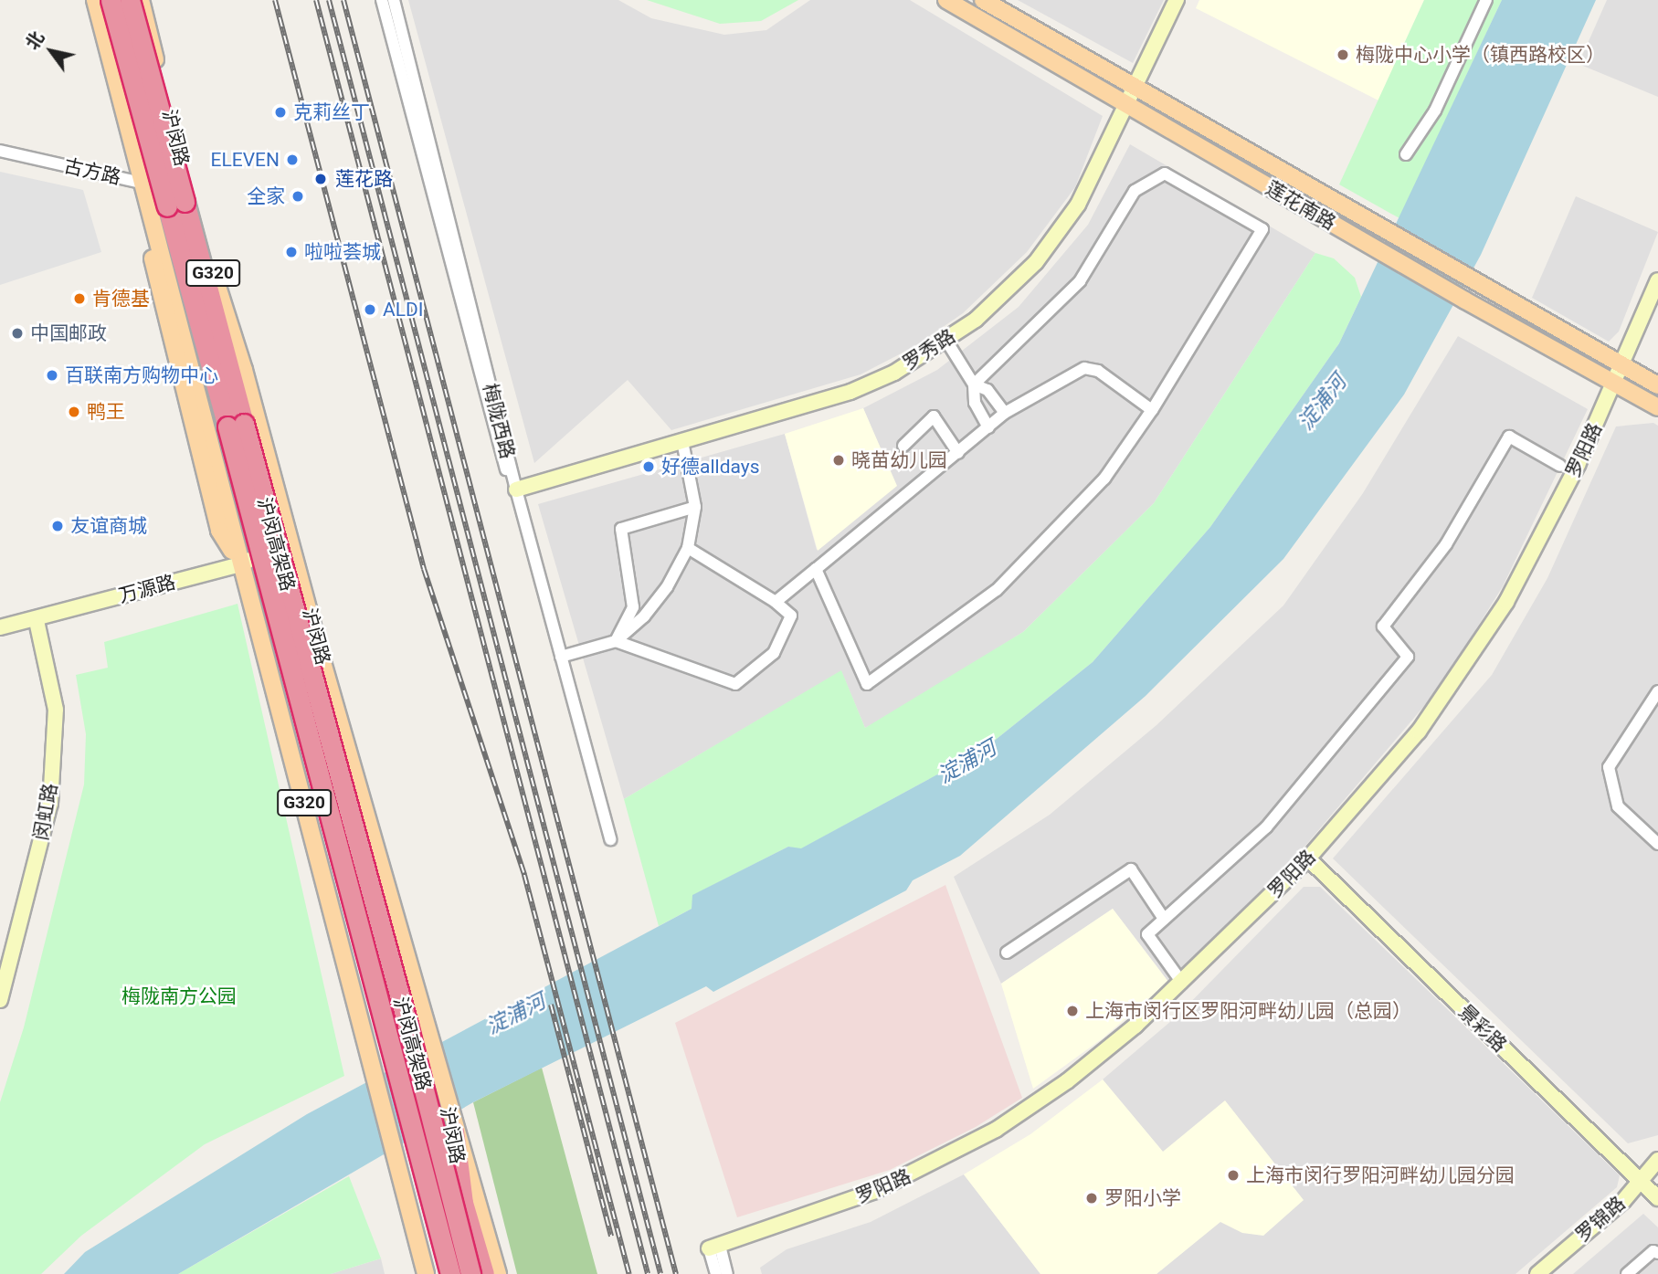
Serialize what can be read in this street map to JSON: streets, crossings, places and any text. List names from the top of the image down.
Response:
{
  "streets": {
    "highway": ["沪闵路", "G320", "沪闵高架路"],
    "main road": ["莲花南路"],
    "street": [
      "古方路",
      "罗秀路",
      "梅陇西路",
      "罗阳路",
      "万源路",
      "闵虹路",
      "景彩路",
      "罗锦路"
    ]
  },
  "crossings": [
    ["沪闵路", "古方路"],
    ["沪闵路", "万源路"],
    ["古方路", "G320"],
    ["莲花南路", "罗秀路"],
    ["莲花南路", "罗阳路"],
    ["G320", "万源路"],
    ["罗秀路", "梅陇西路"],
    ["罗阳路", "景彩路"],
    ["万源路", "闵虹路"],
    ["景彩路", "罗锦路"]
  ],
  "water": ["淀浦河"],
  "parks": ["梅陇南方公园"],
  "places": [
    "梅陇中心小学（镇西路校区）",
    "克莉丝丁",
    "ELEVEN",
    "莲花路",
    "全家",
    "啦啦荟城",
    "肯德基",
    "ALDI",
    "中国邮政",
    "百联南方购物中心",
    "鸭王",
    "晓苗幼儿园",
    "好德alldays",
    "友谊商城",
    "上海市闵行区罗阳河畔幼儿园（总园）",
    "上海市闵行罗阳河畔幼儿园分园",
    "罗阳小学"
  ],
  "north": "top left"
}
